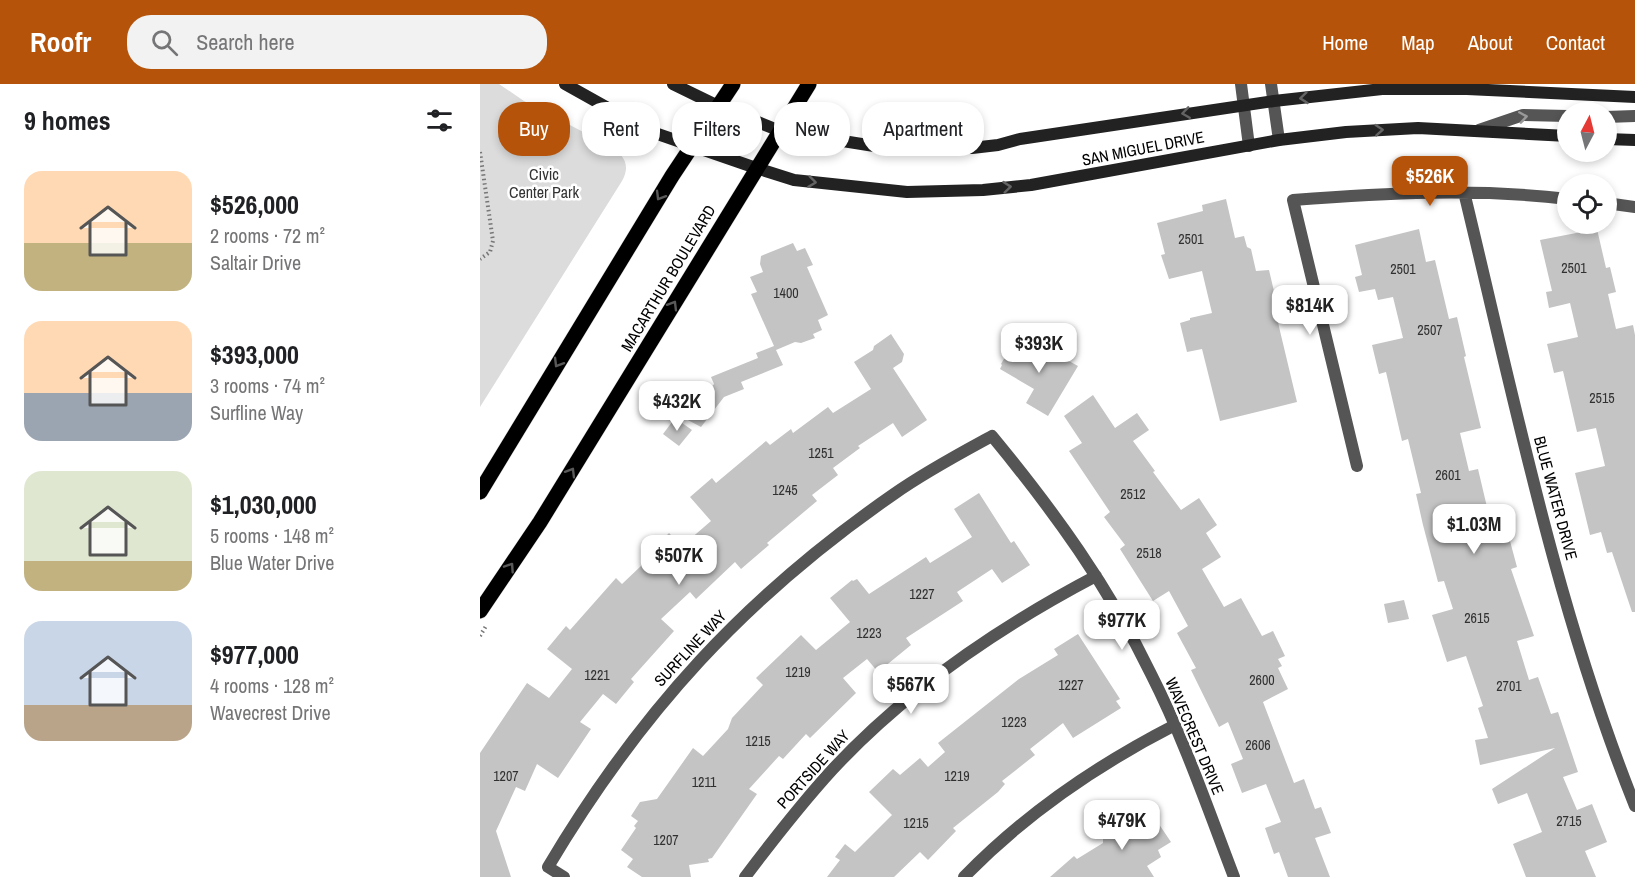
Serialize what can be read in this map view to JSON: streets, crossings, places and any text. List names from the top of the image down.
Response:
{
  "streets": {
    "main road": ["SAN MIGUEL DRIVE", "MACARTHUR BOULEVARD"],
    "street": [
      "BLUE WATER DRIVE",
      "SURFLINE WAY",
      "WAVECREST DRIVE",
      "PORTSIDE WAY"
    ]
  },
  "crossings": [
    ["SAN MIGUEL DRIVE", "MACARTHUR BOULEVARD"],
    ["SURFLINE WAY", "WAVECREST DRIVE"],
    ["WAVECREST DRIVE", "PORTSIDE WAY"]
  ],
  "parks": ["Civic Center Park"],
  "house_numbers": [
    "2501",
    "2501",
    "2501",
    "1400",
    "2507",
    "2515",
    "1251",
    "2601",
    "1245",
    "2512",
    "2518",
    "1227",
    "2615",
    "1223",
    "1219",
    "1221",
    "2600",
    "1227",
    "2701",
    "1223",
    "1215",
    "2606",
    "1207",
    "1219",
    "1211",
    "2715",
    "1215",
    "1207"
  ],
  "north": "top",
  "page": {
    "header": "Roofr",
    "search": "Search here",
    "nav": [
      "Home",
      "Map",
      "About",
      "Contact"
    ],
    "heading": "9 homes",
    "chip": [
      "Buy",
      "Rent",
      "Filters",
      "New",
      "Apartment"
    ],
    "list": [
      {
        "name": "$526,000",
        "note": "2 rooms · 72 m² · Saltair Drive"
      },
      {
        "name": "$393,000",
        "note": "3 rooms · 74 m² · Surfline Way"
      },
      {
        "name": "$1,030,000",
        "note": "5 rooms · 148 m² · Blue Water Drive"
      },
      {
        "name": "$977,000",
        "note": "4 rooms · 128 m² · Wavecrest Drive"
      }
    ],
    "price": [
      "$526K",
      "$814K",
      "$393K",
      "$432K",
      "$1.03M",
      "$507K",
      "$977K",
      "$567K",
      "$479K"
    ]
  }
}
